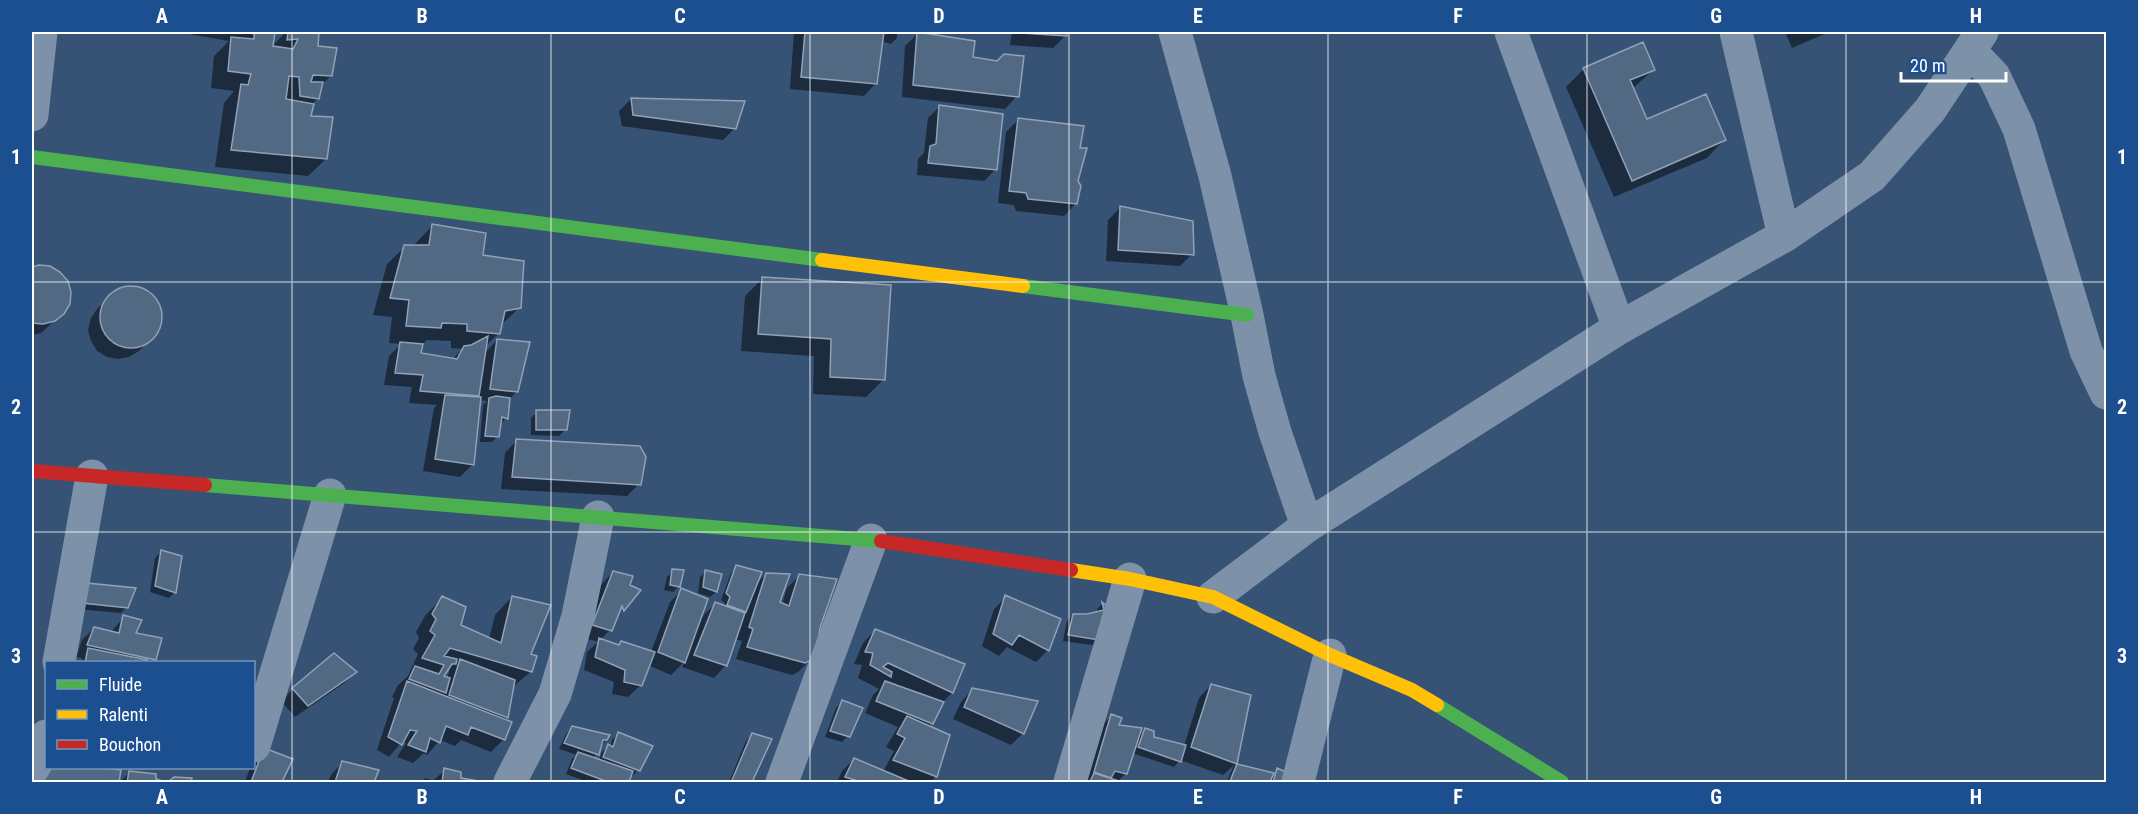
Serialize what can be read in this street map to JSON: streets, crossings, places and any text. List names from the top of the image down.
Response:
{
  "legend": ["Fluide", "Ralenti", "Bouchon"],
  "scale_bar": "20 m",
  "grid": {
    "columns": [
      "A",
      "B",
      "C",
      "D",
      "E",
      "F",
      "G",
      "H"
    ],
    "rows": ["1", "2", "3"]
  }
}
